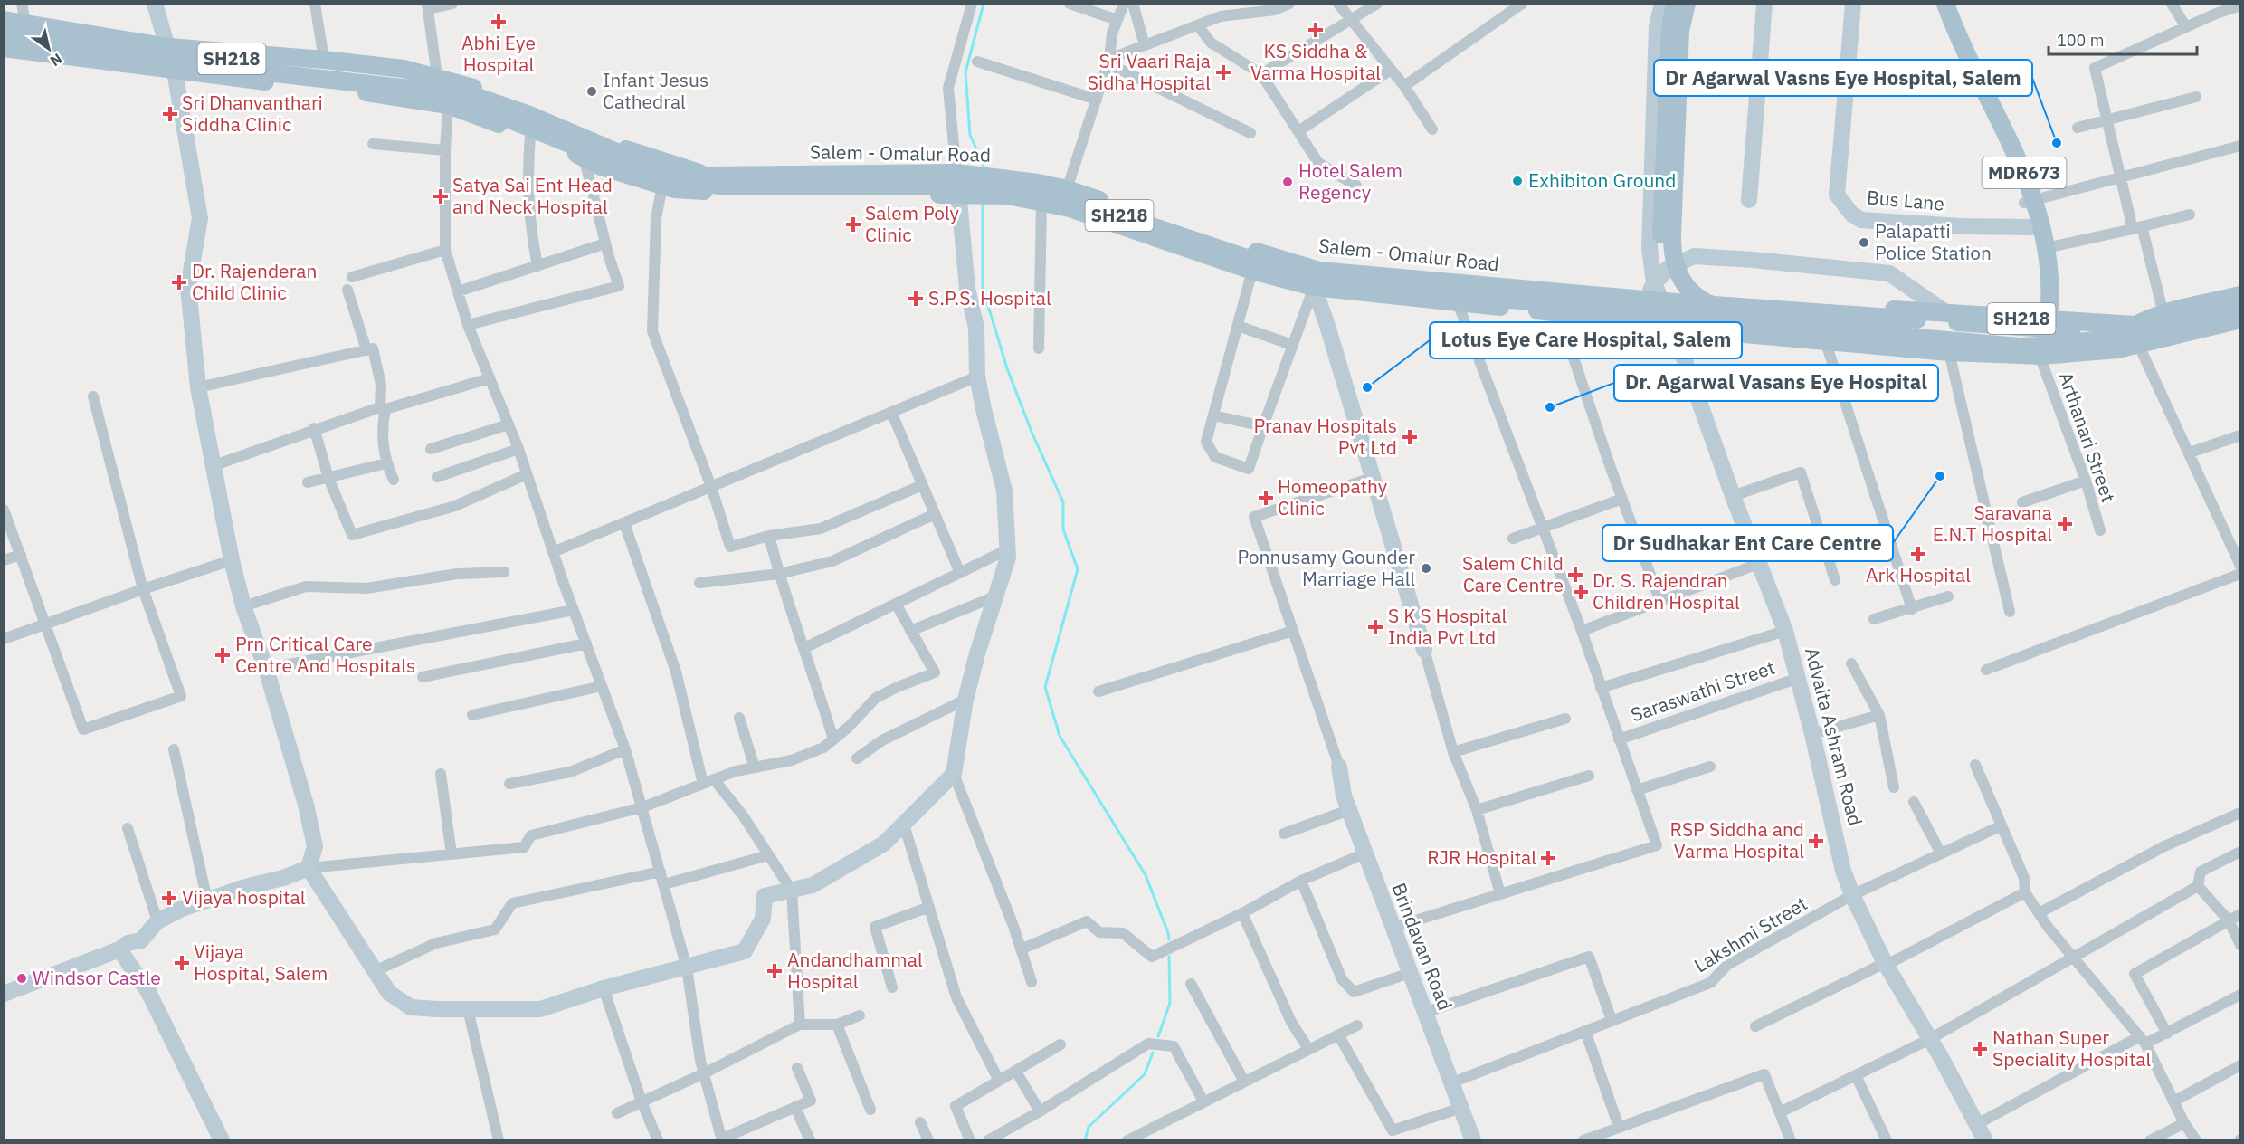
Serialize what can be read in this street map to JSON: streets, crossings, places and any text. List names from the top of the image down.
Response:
{
  "streets": {
    "main road": ["SH218", "Salem - Omalur Road", "MDR673"],
    "street": [
      "Bus Lane",
      "Arthanari Street",
      "Saraswathi Street",
      "Advaita Ashram Road",
      "Lakshmi Street",
      "Brindavan Road"
    ]
  },
  "crossings": [
    ["SH218", "Salem - Omalur Road"],
    ["SH218", "Advaita Ashram Road"],
    ["Salem - Omalur Road", "Advaita Ashram Road"],
    ["MDR673", "Bus Lane"],
    ["MDR673", "Arthanari Street"],
    ["Saraswathi Street", "Advaita Ashram Road"],
    ["Advaita Ashram Road", "Lakshmi Street"],
    ["Lakshmi Street", "Brindavan Road"]
  ],
  "places": {
    "health": [
      "Abhi Eye Hospital",
      "KS Siddha & Varma Hospital",
      "Sri Vaari Raja Sidha Hospital",
      "Sri Dhanvanthari Siddha Clinic",
      "Satya Sai Ent Head and Neck Hospital",
      "Salem Poly Clinic",
      "Dr. Rajenderan Child Clinic",
      "S.P.S. Hospital",
      "Pranav Hospitals Pvt Ltd",
      "Homeopathy Clinic",
      "Saravana E.N.T Hospital",
      "Ark Hospital",
      "Salem Child Care Centre",
      "Dr. S. Rajendran Children Hospital",
      "S K S Hospital India Pvt Ltd",
      "Prn Critical Care Centre And Hospitals",
      "RSP Siddha and Varma Hospital",
      "RJR Hospital",
      "Vijaya hospital",
      "Vijaya Hospital, Salem",
      "Andandhammal Hospital",
      "Nathan Super Speciality Hospital"
    ],
    "other": [
      "Infant Jesus Cathedral",
      "Dr Agarwal Vasns Eye Hospital, Salem",
      "Exhibiton Ground",
      "Hotel Salem Regency",
      "Palapatti Police Station",
      "Lotus Eye Care Hospital, Salem",
      "Dr. Agarwal Vasans Eye Hospital",
      "Dr Sudhakar Ent Care Centre",
      "Ponnusamy Gounder Marriage Hall",
      "Windsor Castle"
    ]
  },
  "scale_bar": "100 m",
  "north": "bottom right"
}
